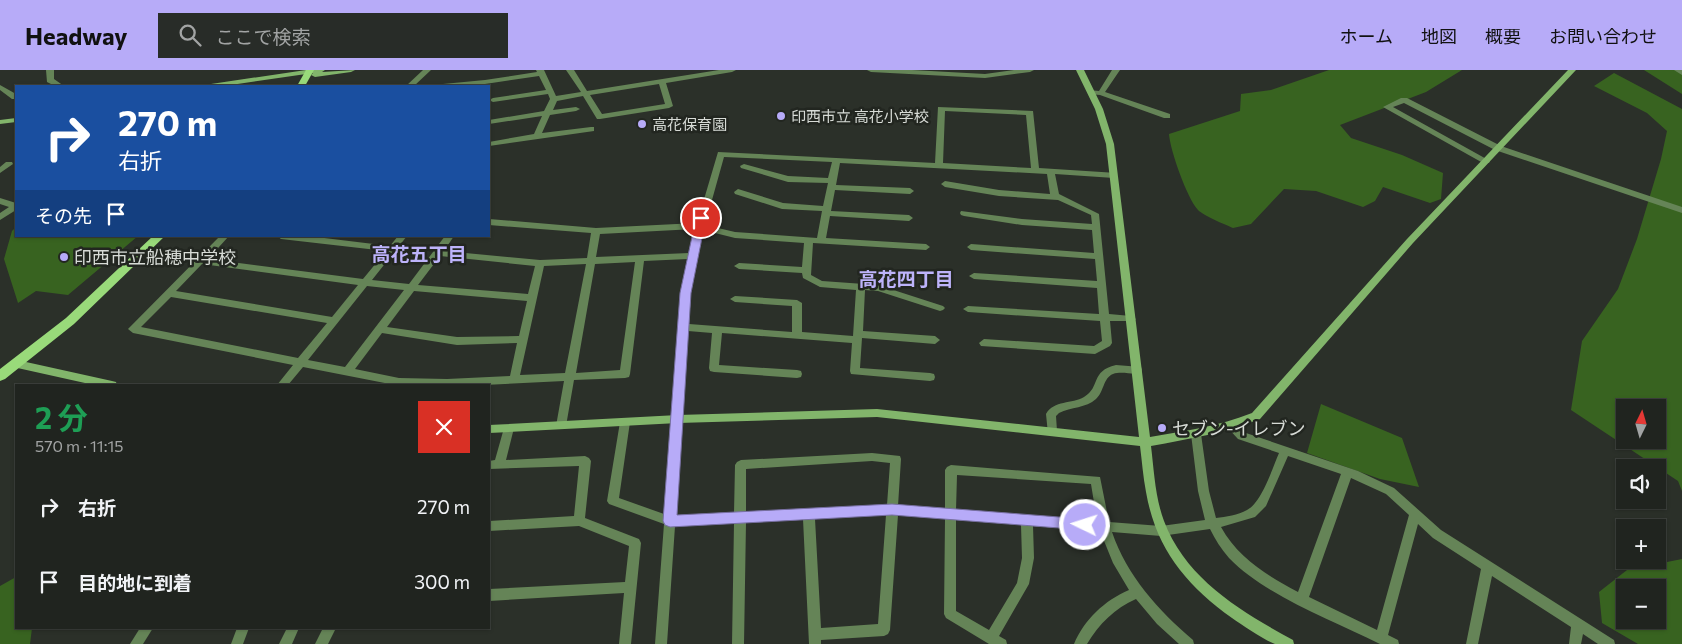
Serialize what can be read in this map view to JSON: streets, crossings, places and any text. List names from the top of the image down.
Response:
{
  "districts": ["高花五丁目", "高花四丁目"],
  "places": [
    "印西市立 高花小学校",
    "高花保育園",
    "印西市立船穂中学校",
    "セブン-イレブン"
  ],
  "north": "top",
  "page": {
    "header": "Headway",
    "search": "ここで検索",
    "nav": [
      "ホーム",
      "地図",
      "概要",
      "お問い合わせ"
    ],
    "turn": ["270 m", "右折"],
    "then": "その先",
    "heading": ["2 分", "570 m · 11:15"],
    "map_buttons": ["+", "−"],
    "list": [
      {
        "name": "右折",
        "value": "270 m"
      },
      {
        "name": "目的地に到着",
        "value": "300 m"
      }
    ]
  }
}
